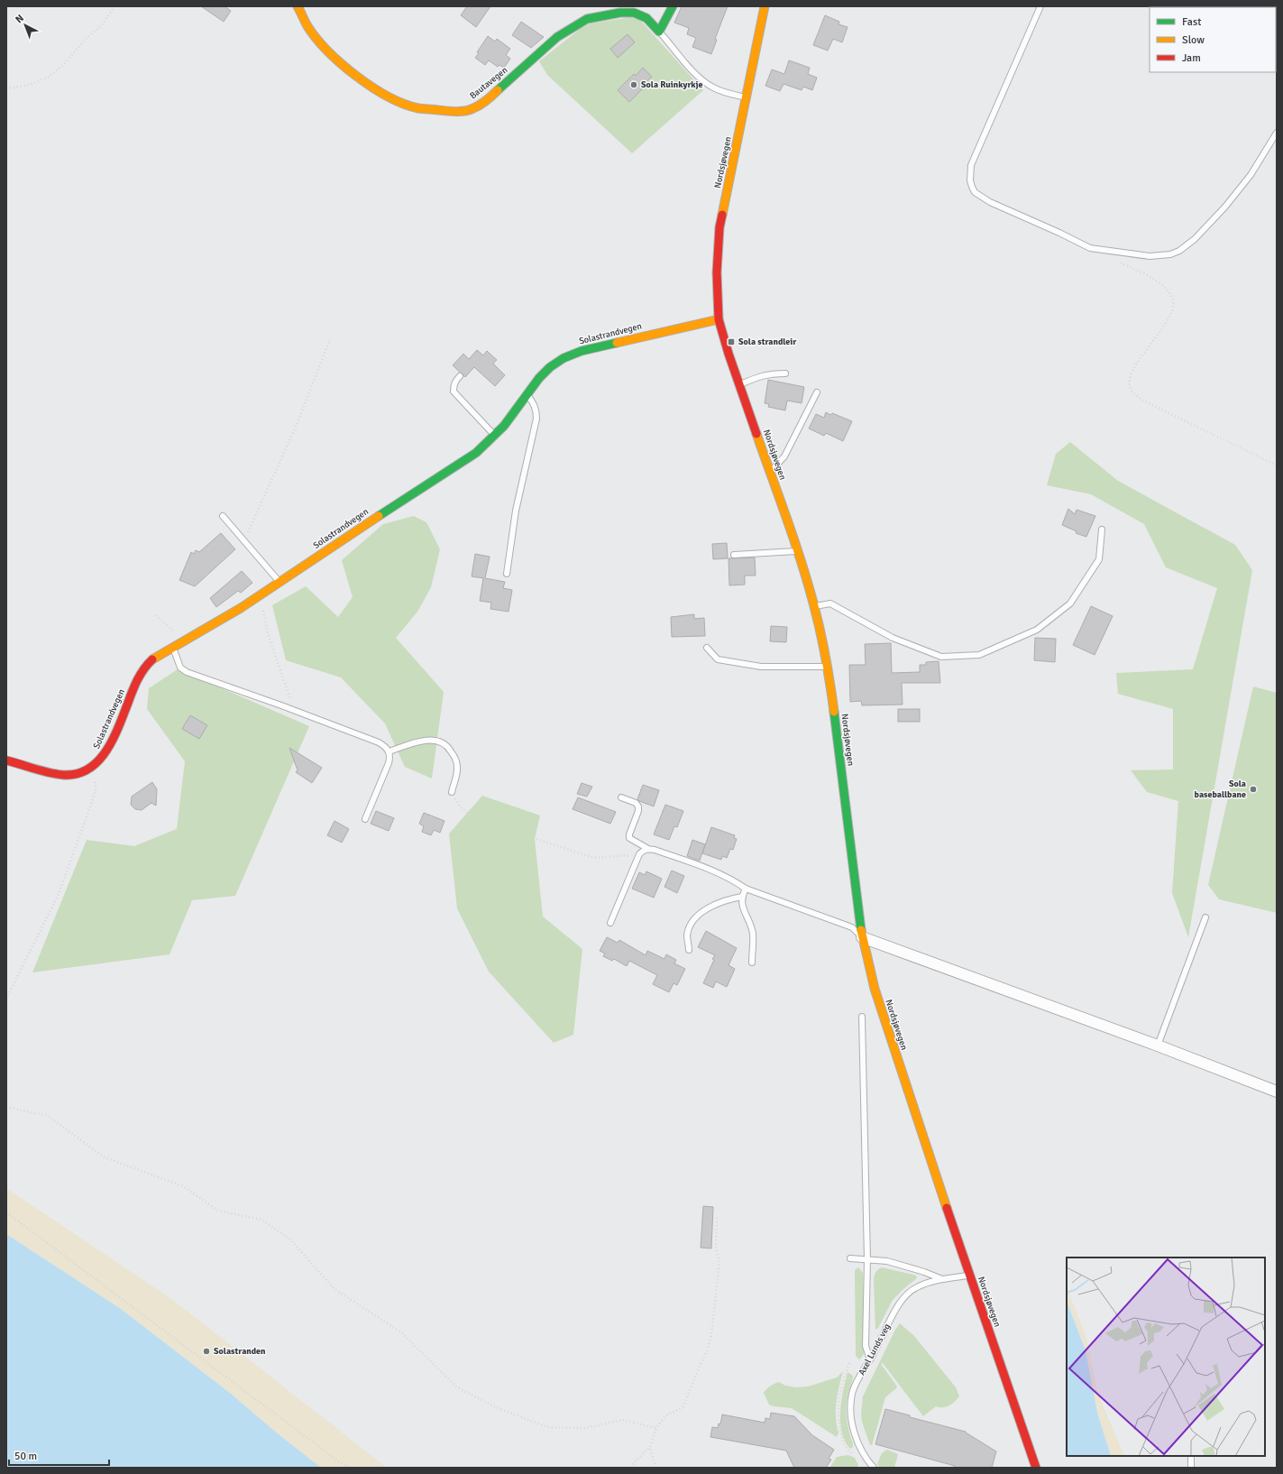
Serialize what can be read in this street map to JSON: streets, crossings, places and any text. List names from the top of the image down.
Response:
{
  "streets": {
    "street": ["Bautavegen", "Nordsjøvegen", "Solastrandvegen"],
    "lane": ["Axel Lunds veg"]
  },
  "crossings": [
    ["Nordsjøvegen", "Solastrandvegen"],
    ["Nordsjøvegen", "Axel Lunds veg"]
  ],
  "places": {
    "other": ["Sola Ruinkyrkje", "Sola baseballbane", "Solastranden"],
    "transit": ["Sola strandleir"]
  },
  "legend": ["Fast", "Slow", "Jam"],
  "scale_bar": "50 m",
  "north": "top left"
}
